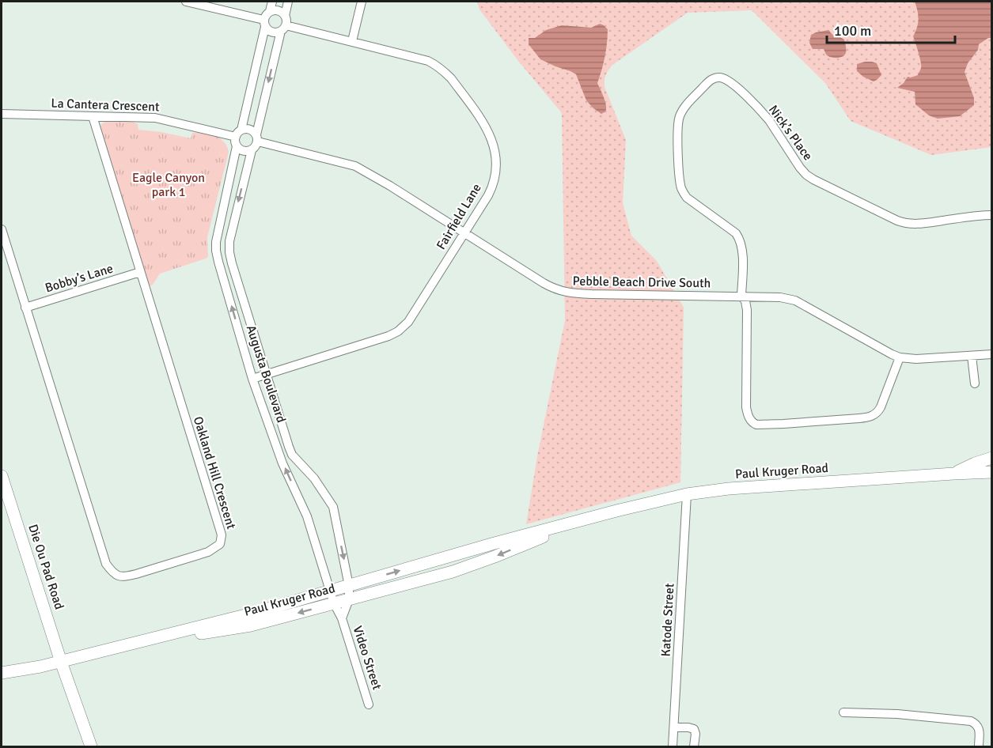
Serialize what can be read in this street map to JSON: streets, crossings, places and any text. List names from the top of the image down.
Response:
{
  "streets": {
    "street": [
      "La Cantera Crescent",
      "Nick’s Place",
      "Fairfield Lane",
      "Bobby’s Lane",
      "Pebble Beach Drive South",
      "Augusta Boulevard",
      "Paul Kruger Road",
      "Oakland Hill Crescent",
      "Die Ou Pad Road",
      "Katode Street",
      "Video Street"
    ]
  },
  "crossings": [
    ["La Cantera Crescent", "Pebble Beach Drive South"],
    ["La Cantera Crescent", "Augusta Boulevard"],
    ["La Cantera Crescent", "Oakland Hill Crescent"],
    ["Nick’s Place", "Pebble Beach Drive South"],
    ["Fairfield Lane", "Pebble Beach Drive South"],
    ["Fairfield Lane", "Augusta Boulevard"],
    ["Bobby’s Lane", "Oakland Hill Crescent"],
    ["Pebble Beach Drive South", "Augusta Boulevard"],
    ["Augusta Boulevard", "Paul Kruger Road"],
    ["Augusta Boulevard", "Video Street"],
    ["Paul Kruger Road", "Die Ou Pad Road"],
    ["Paul Kruger Road", "Katode Street"],
    ["Paul Kruger Road", "Video Street"]
  ],
  "parks": ["Eagle Canyon park 1"],
  "scale_bar": "100 m"
}
